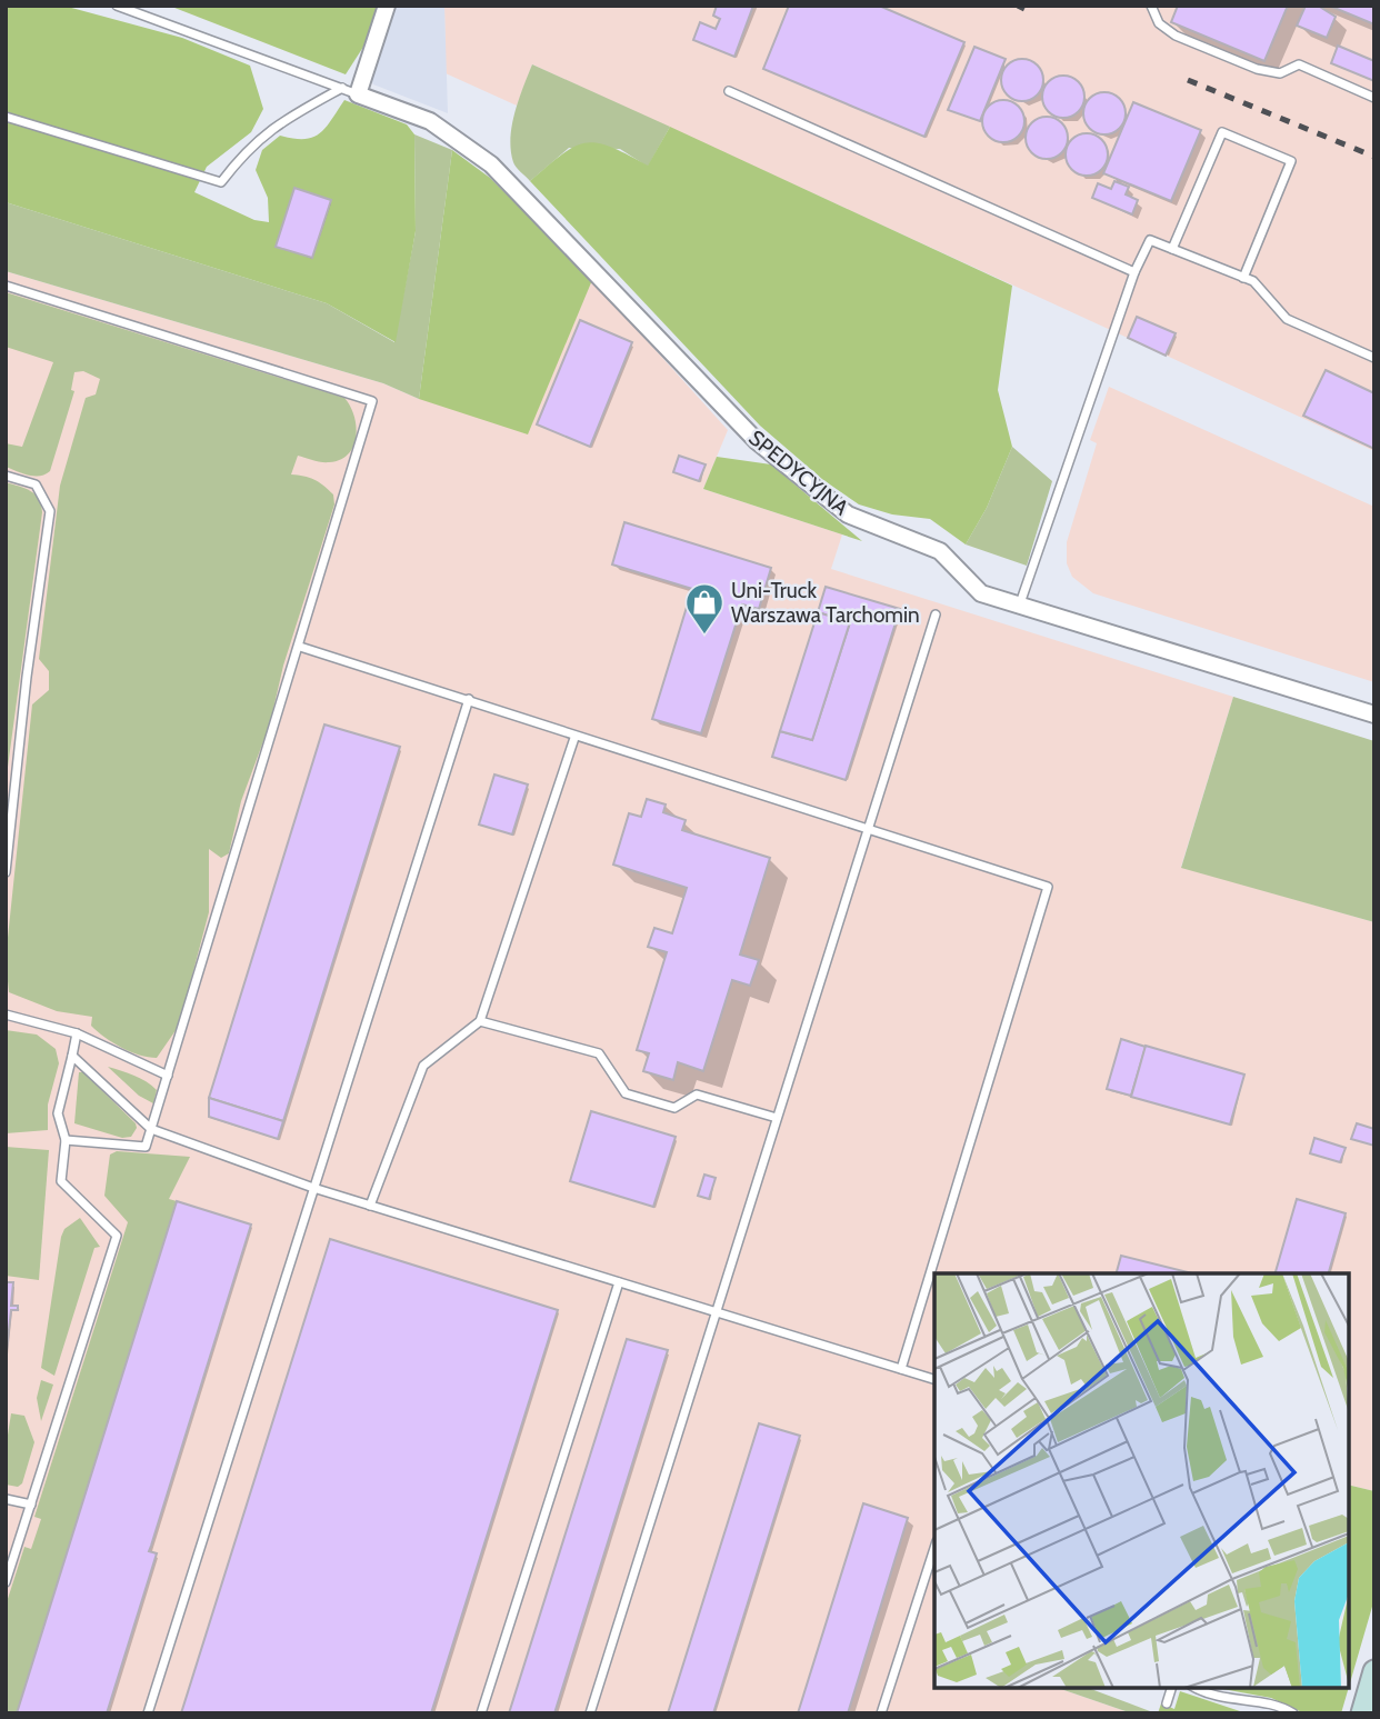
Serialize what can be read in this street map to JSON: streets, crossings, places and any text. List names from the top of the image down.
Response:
{
  "streets": {
    "street": ["SPEDYCYJNA"]
  },
  "places": {
    "shop": ["Uni-Truck Warszawa Tarchomin"]
  }
}
